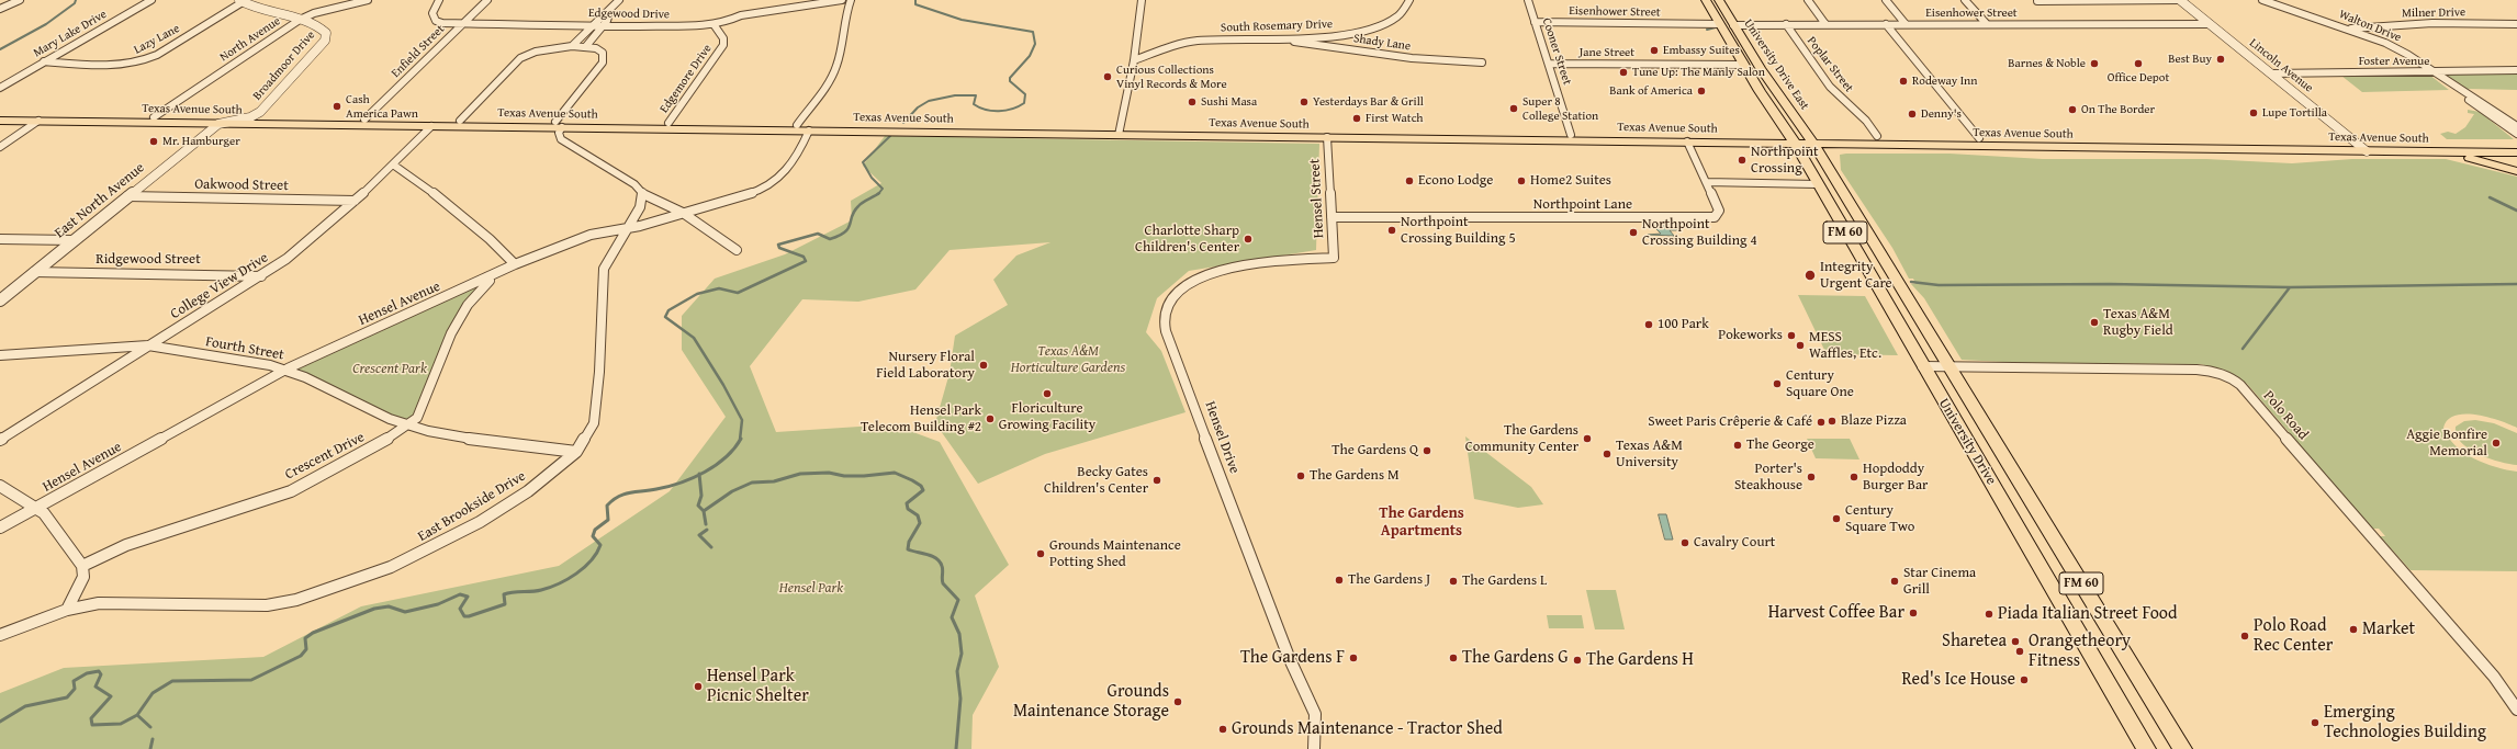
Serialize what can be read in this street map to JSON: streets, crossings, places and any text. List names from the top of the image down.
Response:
{
  "streets": {
    "main road": [
      "University Drive East",
      "Texas Avenue South",
      "FM 60",
      "University Drive"
    ],
    "street": [
      "Eisenhower Street",
      "Milner Drive",
      "Edgewood Drive",
      "South Rosemary Drive",
      "Walton Drive",
      "Mary Lake Drive",
      "Lazy Lane",
      "North Avenue",
      "Shady Lane",
      "Enfield Street",
      "Cooner Street",
      "Jane Street",
      "Foster Avenue",
      "Poplar Street",
      "Broadmoor Drive",
      "Lincoln Avenue",
      "Edgemore Drive",
      "Oakwood Street",
      "Hensel Street",
      "East North Avenue",
      "Northpoint Lane",
      "Ridgewood Street",
      "College View Drive",
      "Hensel Avenue",
      "Fourth Street",
      "Polo Road",
      "Hensel Drive",
      "Crescent Drive",
      "East Brookside Drive"
    ]
  },
  "crossings": [
    ["Eisenhower Street", "Cooner Street"],
    ["Eisenhower Street", "University Drive East"],
    ["Eisenhower Street", "Poplar Street"],
    ["Eisenhower Street", "Lincoln Avenue"],
    ["Milner Drive", "Walton Drive"],
    ["Edgewood Drive", "Enfield Street"],
    ["Edgewood Drive", "Edgemore Drive"],
    ["South Rosemary Drive", "Shady Lane"],
    ["Walton Drive", "Foster Avenue"],
    ["Mary Lake Drive", "Lazy Lane"],
    ["Lazy Lane", "Broadmoor Drive"],
    ["North Avenue", "Broadmoor Drive"],
    ["North Avenue", "Texas Avenue South"],
    ["Enfield Street", "Texas Avenue South"],
    ["Cooner Street", "Jane Street"],
    ["Cooner Street", "Texas Avenue South"],
    ["Jane Street", "University Drive East"],
    ["Foster Avenue", "Lincoln Avenue"],
    ["University Drive East", "Texas Avenue South"],
    ["University Drive East", "University Drive"],
    ["Poplar Street", "Texas Avenue South"],
    ["Broadmoor Drive", "Texas Avenue South"],
    ["Broadmoor Drive", "East North Avenue"],
    ["Lincoln Avenue", "Texas Avenue South"],
    ["Edgemore Drive", "Texas Avenue South"],
    ["Texas Avenue South", "Hensel Street"],
    ["Texas Avenue South", "East North Avenue"],
    ["Texas Avenue South", "College View Drive"],
    ["Texas Avenue South", "Hensel Avenue"],
    ["Texas Avenue South", "University Drive"],
    ["Oakwood Street", "East North Avenue"],
    ["Oakwood Street", "College View Drive"],
    ["Hensel Street", "Northpoint Lane"],
    ["Hensel Street", "Hensel Drive"],
    ["East North Avenue", "Ridgewood Street"],
    ["Ridgewood Street", "College View Drive"],
    ["College View Drive", "Fourth Street"],
    ["Hensel Avenue", "Fourth Street"],
    ["Hensel Avenue", "Crescent Drive"],
    ["Hensel Avenue", "East Brookside Drive"],
    ["Fourth Street", "Crescent Drive"],
    ["Fourth Street", "East Brookside Drive"],
    ["Polo Road", "University Drive"]
  ],
  "districts": ["The Gardens Apartments"],
  "parks": ["Texas A&M Horticulture Gardens", "Crescent Park", "Hensel Park"],
  "places": [
    "Embassy Suites",
    "Best Buy",
    "Barnes & Noble",
    "Office Depot",
    "Tune Up: The Manly Salon",
    "Curious Collections Vinyl Records & More",
    "Rodeway Inn",
    "Bank of America",
    "Sushi Masa",
    "Yesterdays Bar & Grill",
    "Cash America Pawn",
    "Super 8 College Station",
    "On The Border",
    "Lupe Tortilla",
    "Denny's",
    "First Watch",
    "Mr. Hamburger",
    "Northpoint Crossing",
    "Econo Lodge",
    "Home2 Suites",
    "Northpoint Crossing Building 5",
    "Northpoint Crossing Building 4",
    "Charlotte Sharp Children's Center",
    "Integrity Urgent Care",
    "Texas A&M Rugby Field",
    "100 Park",
    "Pokeworks",
    "MESS Waffles, Etc.",
    "Nursery Floral Field Laboratory",
    "Century Square One",
    "Floriculture Growing Facility",
    "Hensel Park Telecom Building #2",
    "Blaze Pizza",
    "Sweet Paris Crêperie & Café",
    "The Gardens Community Center",
    "Aggie Bonfire Memorial",
    "The George",
    "The Gardens Q",
    "Texas A&M University",
    "The Gardens M",
    "Porter's Steakhouse",
    "Hopdoddy Burger Bar",
    "Becky Gates Children's Center",
    "Century Square Two",
    "Cavalry Court",
    "Grounds Maintenance Potting Shed",
    "The Gardens J",
    "The Gardens L",
    "Star Cinema Grill",
    "Harvest Coffee Bar",
    "Piada Italian Street Food",
    "Market",
    "Polo Road Rec Center",
    "Sharetea",
    "Orangetheory Fitness",
    "The Gardens F",
    "The Gardens G",
    "The Gardens H",
    "Red's Ice House",
    "Hensel Park Picnic Shelter",
    "Grounds Maintenance Storage",
    "Emerging Technologies Building",
    "Grounds Maintenance - Tractor Shed"
  ]
}
